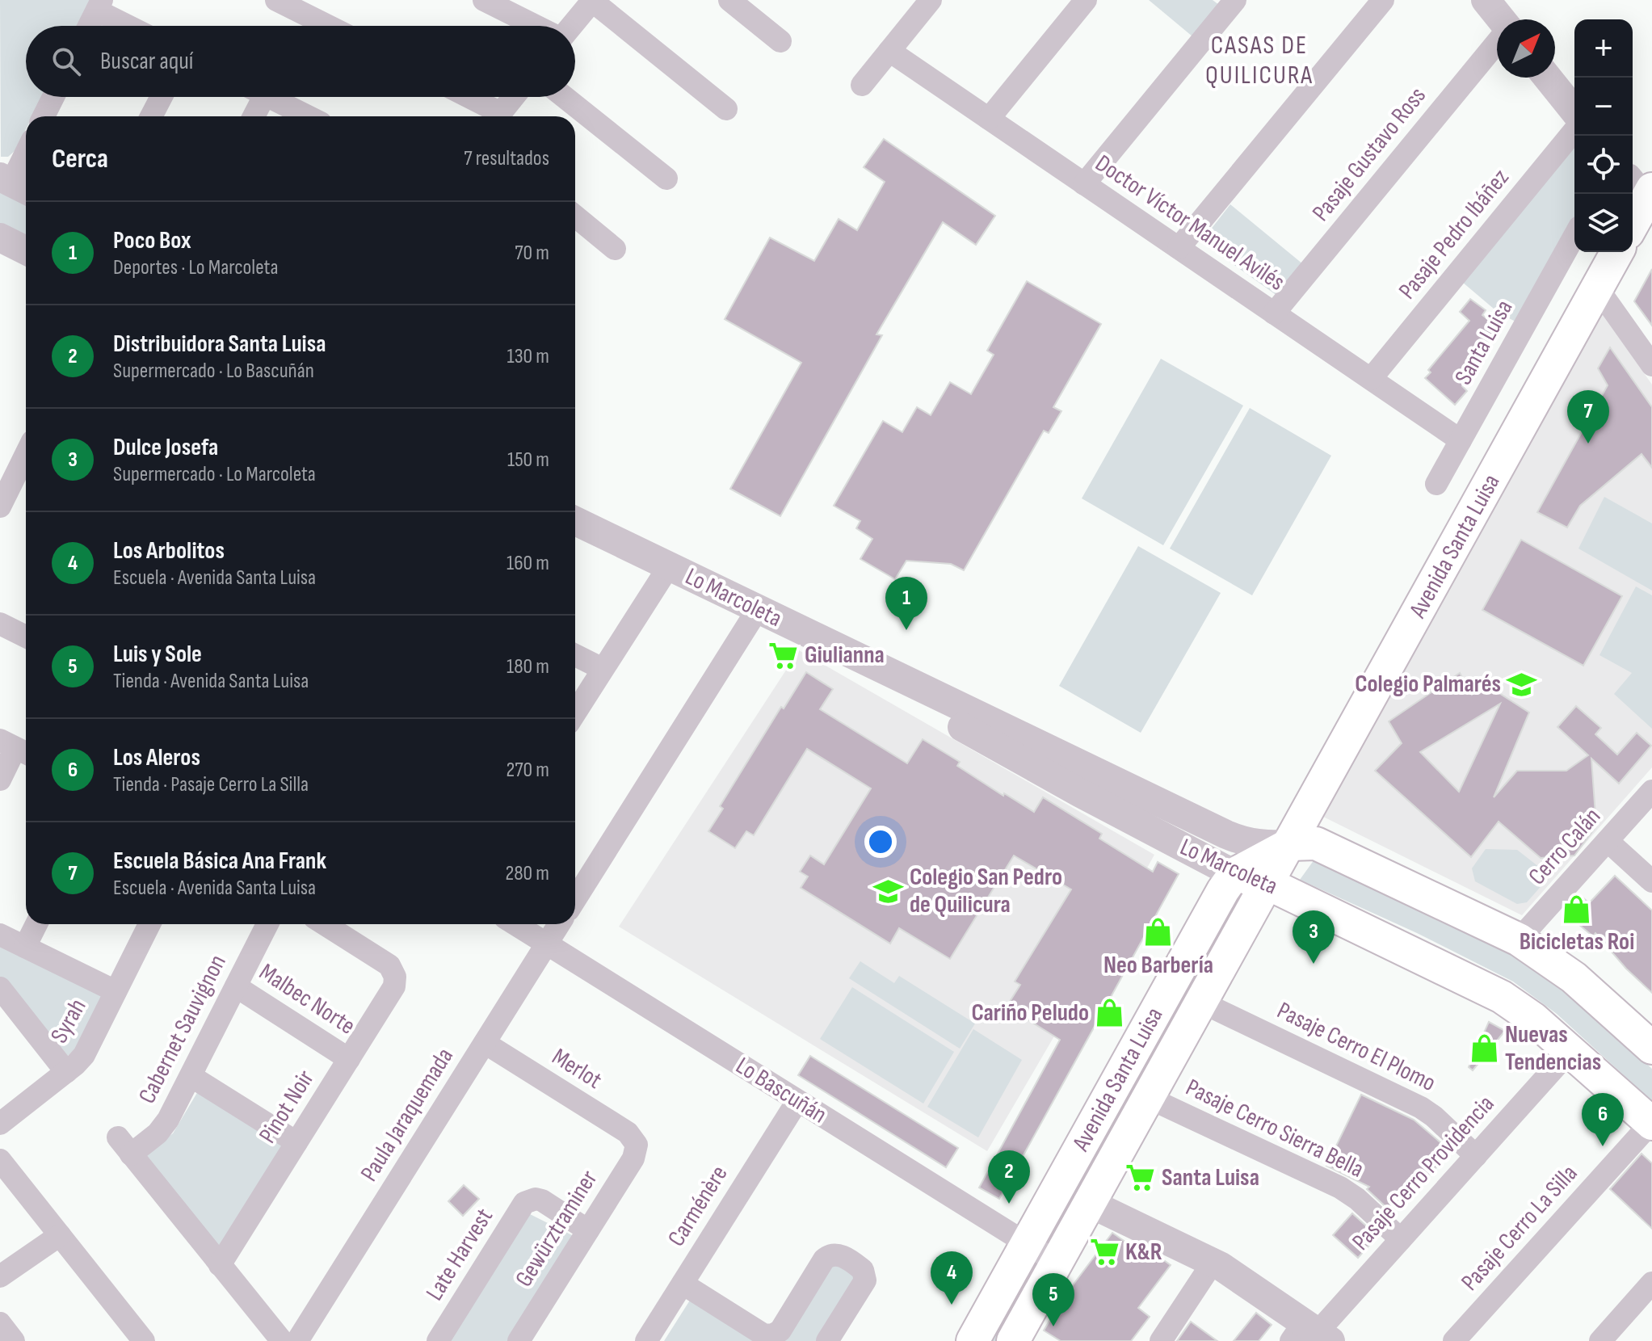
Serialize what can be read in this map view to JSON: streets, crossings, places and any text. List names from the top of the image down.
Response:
{
  "streets": {
    "main road": ["Avenida Santa Luisa", "Lo Marcoleta"],
    "street": [
      "Pasaje Gustavo Ross",
      "Doctor Víctor Manuel Avilés",
      "Pasaje Pedro Ibáñez",
      "Santa Luisa",
      "Cerro Calán",
      "Malbec Norte",
      "Syrah",
      "Cabernet Sauvignon",
      "Pasaje Cerro El Plomo",
      "Merlot",
      "Lo Bascuñán",
      "Pinot Noir",
      "Paula Jaraquemada",
      "Pasaje Cerro Sierra Bella",
      "Pasaje Cerro Providencia",
      "Carménère",
      "Pasaje Cerro La Silla",
      "Gewürztraminer",
      "Late Harvest"
    ]
  },
  "crossings": [
    ["Pasaje Gustavo Ross", "Doctor Víctor Manuel Avilés"],
    ["Doctor Víctor Manuel Avilés", "Pasaje Pedro Ibáñez"],
    ["Doctor Víctor Manuel Avilés", "Santa Luisa"],
    ["Avenida Santa Luisa", "Lo Marcoleta"],
    ["Avenida Santa Luisa", "Pasaje Cerro El Plomo"],
    ["Avenida Santa Luisa", "Lo Bascuñán"],
    ["Avenida Santa Luisa", "Pasaje Cerro Sierra Bella"],
    ["Lo Marcoleta", "Cerro Calán"],
    ["Lo Marcoleta", "Pasaje Cerro Providencia"],
    ["Lo Marcoleta", "Pasaje Cerro La Silla"],
    ["Malbec Norte", "Cabernet Sauvignon"],
    ["Malbec Norte", "Pinot Noir"],
    ["Cabernet Sauvignon", "Pinot Noir"],
    ["Pasaje Cerro El Plomo", "Pasaje Cerro Providencia"],
    ["Merlot", "Paula Jaraquemada"],
    ["Merlot", "Gewürztraminer"],
    ["Lo Bascuñán", "Paula Jaraquemada"],
    ["Lo Bascuñán", "Carménère"],
    ["Pasaje Cerro Sierra Bella", "Pasaje Cerro Providencia"],
    ["Gewürztraminer", "Late Harvest"]
  ],
  "districts": ["CASAS DE QUILICURA"],
  "places": {
    "supermarket": ["Giulianna", "Santa Luisa", "K&R"],
    "school or university": ["Colegio Palmarés", "Colegio San Pedro de Quilicura"],
    "shop": [
      "Bicicletas Roi",
      "Neo Barbería",
      "Cariño Peludo",
      "Nuevas Tendencias"
    ]
  },
  "north": "top right",
  "page": {
    "map_buttons": ["+", "−"],
    "search": "Buscar aquí",
    "heading": ["Cerca", "7 resultados"],
    "list": [
      {
        "mark": "1",
        "name": "Poco Box",
        "note": "Deportes · Lo Marcoleta",
        "value": "70 m"
      },
      {
        "mark": "2",
        "name": "Distribuidora Santa Luisa",
        "note": "Supermercado · Lo Bascuñán",
        "value": "130 m"
      },
      {
        "mark": "3",
        "name": "Dulce Josefa",
        "note": "Supermercado · Lo Marcoleta",
        "value": "150 m"
      },
      {
        "mark": "4",
        "name": "Los Arbolitos",
        "note": "Escuela · Avenida Santa Luisa",
        "value": "160 m"
      },
      {
        "mark": "5",
        "name": "Luis y Sole",
        "note": "Tienda · Avenida Santa Luisa",
        "value": "180 m"
      },
      {
        "mark": "6",
        "name": "Los Aleros",
        "note": "Tienda · Pasaje Cerro La Silla",
        "value": "270 m"
      },
      {
        "mark": "7",
        "name": "Escuela Básica Ana Frank",
        "note": "Escuela · Avenida Santa Luisa",
        "value": "280 m"
      }
    ],
    "pins": [
      "7",
      "1",
      "3",
      "6",
      "2",
      "4",
      "5"
    ]
  }
}
